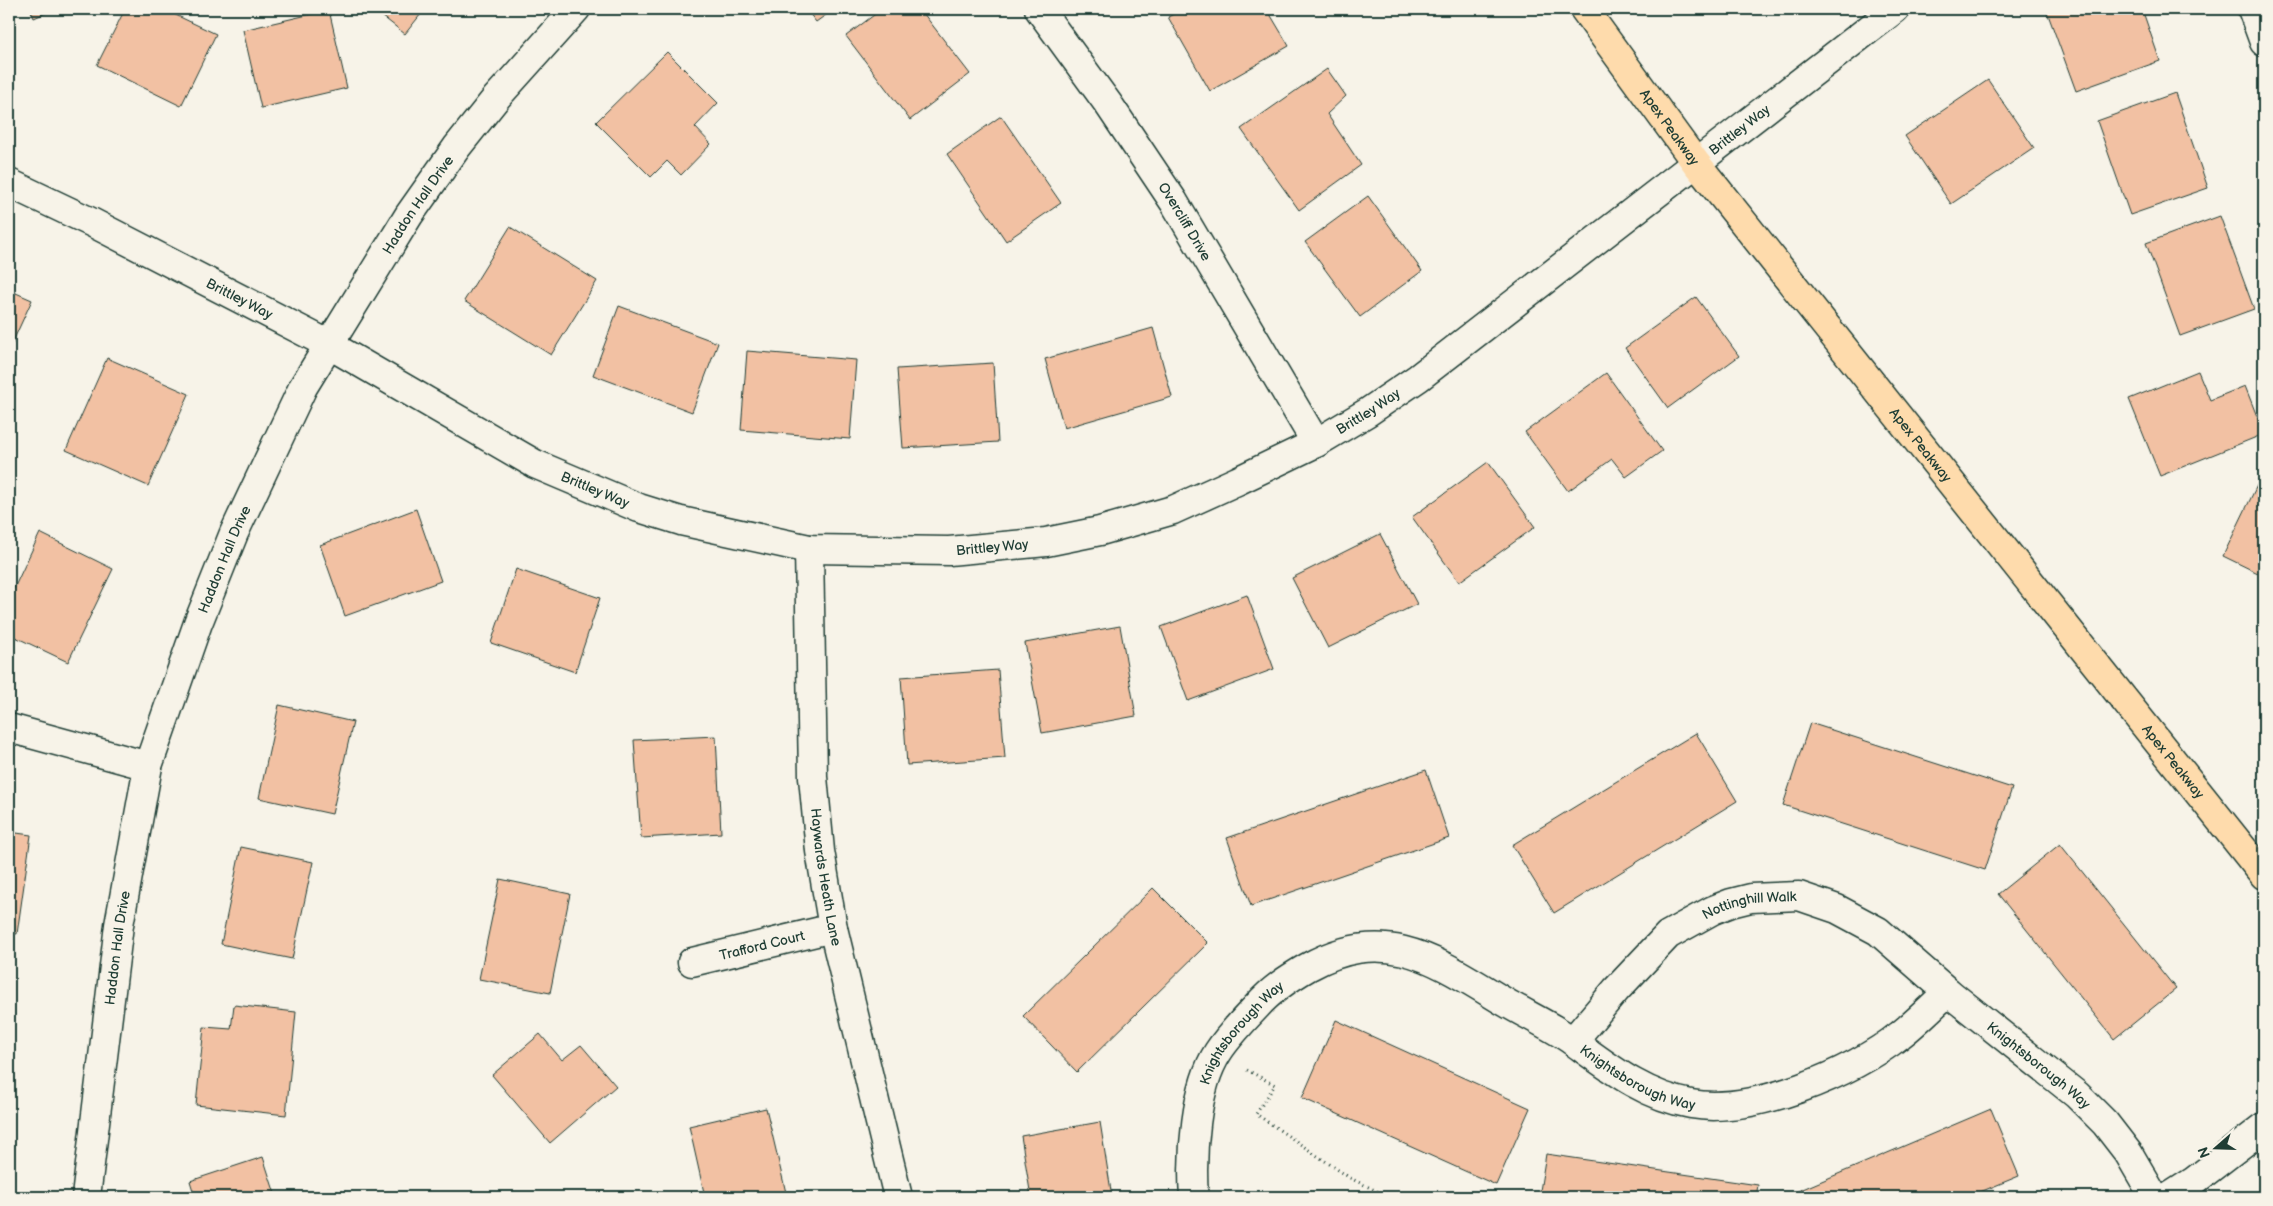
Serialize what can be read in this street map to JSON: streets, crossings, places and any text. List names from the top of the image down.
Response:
{
  "streets": {
    "main road": ["Apex Peakway"],
    "street": [
      "Brittley Way",
      "Haddon Hall Drive",
      "Overcliff Drive",
      "Haywards Heath Lane",
      "Nottinghill Walk",
      "Trafford Court",
      "Knightsborough Way"
    ]
  },
  "crossings": [
    ["Apex Peakway", "Brittley Way"],
    ["Brittley Way", "Haddon Hall Drive"],
    ["Brittley Way", "Overcliff Drive"],
    ["Brittley Way", "Haywards Heath Lane"],
    ["Haywards Heath Lane", "Trafford Court"],
    ["Nottinghill Walk", "Knightsborough Way"]
  ],
  "north": "left"
}
